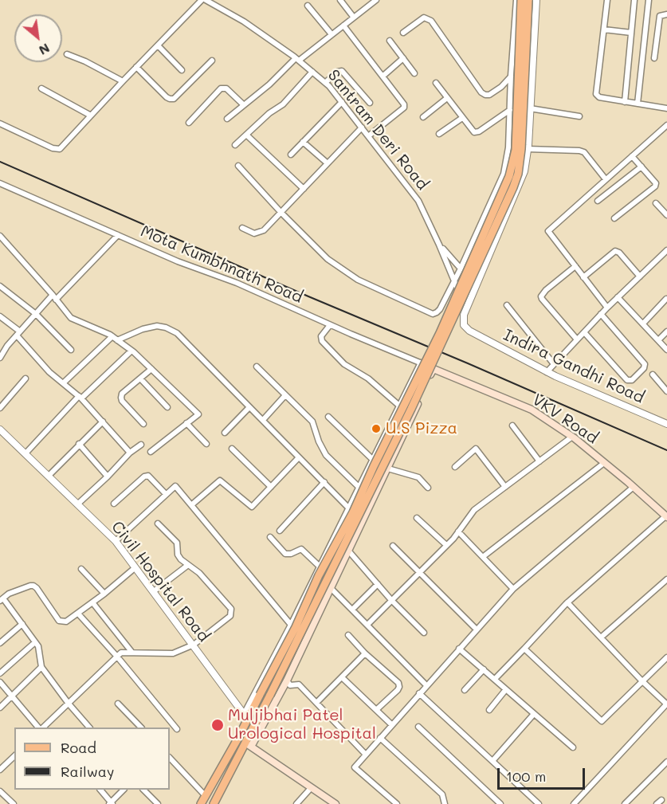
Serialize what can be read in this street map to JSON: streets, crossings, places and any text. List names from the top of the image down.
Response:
{
  "streets": {
    "main road": ["VKV Road"],
    "street": [
      "Santram Deri Road",
      "Mota Kumbhnath Road",
      "Indira Gandhi Road",
      "Civil Hospital Road"
    ]
  },
  "crossings": [
    ["Santram Deri Road", "Indira Gandhi Road"],
    ["Mota Kumbhnath Road", "VKV Road"]
  ],
  "places": ["U.S Pizza", "Muljibhai Patel Urological Hospital"],
  "legend": ["Road", "Railway"],
  "scale_bar": "100 m",
  "north": "bottom right"
}
